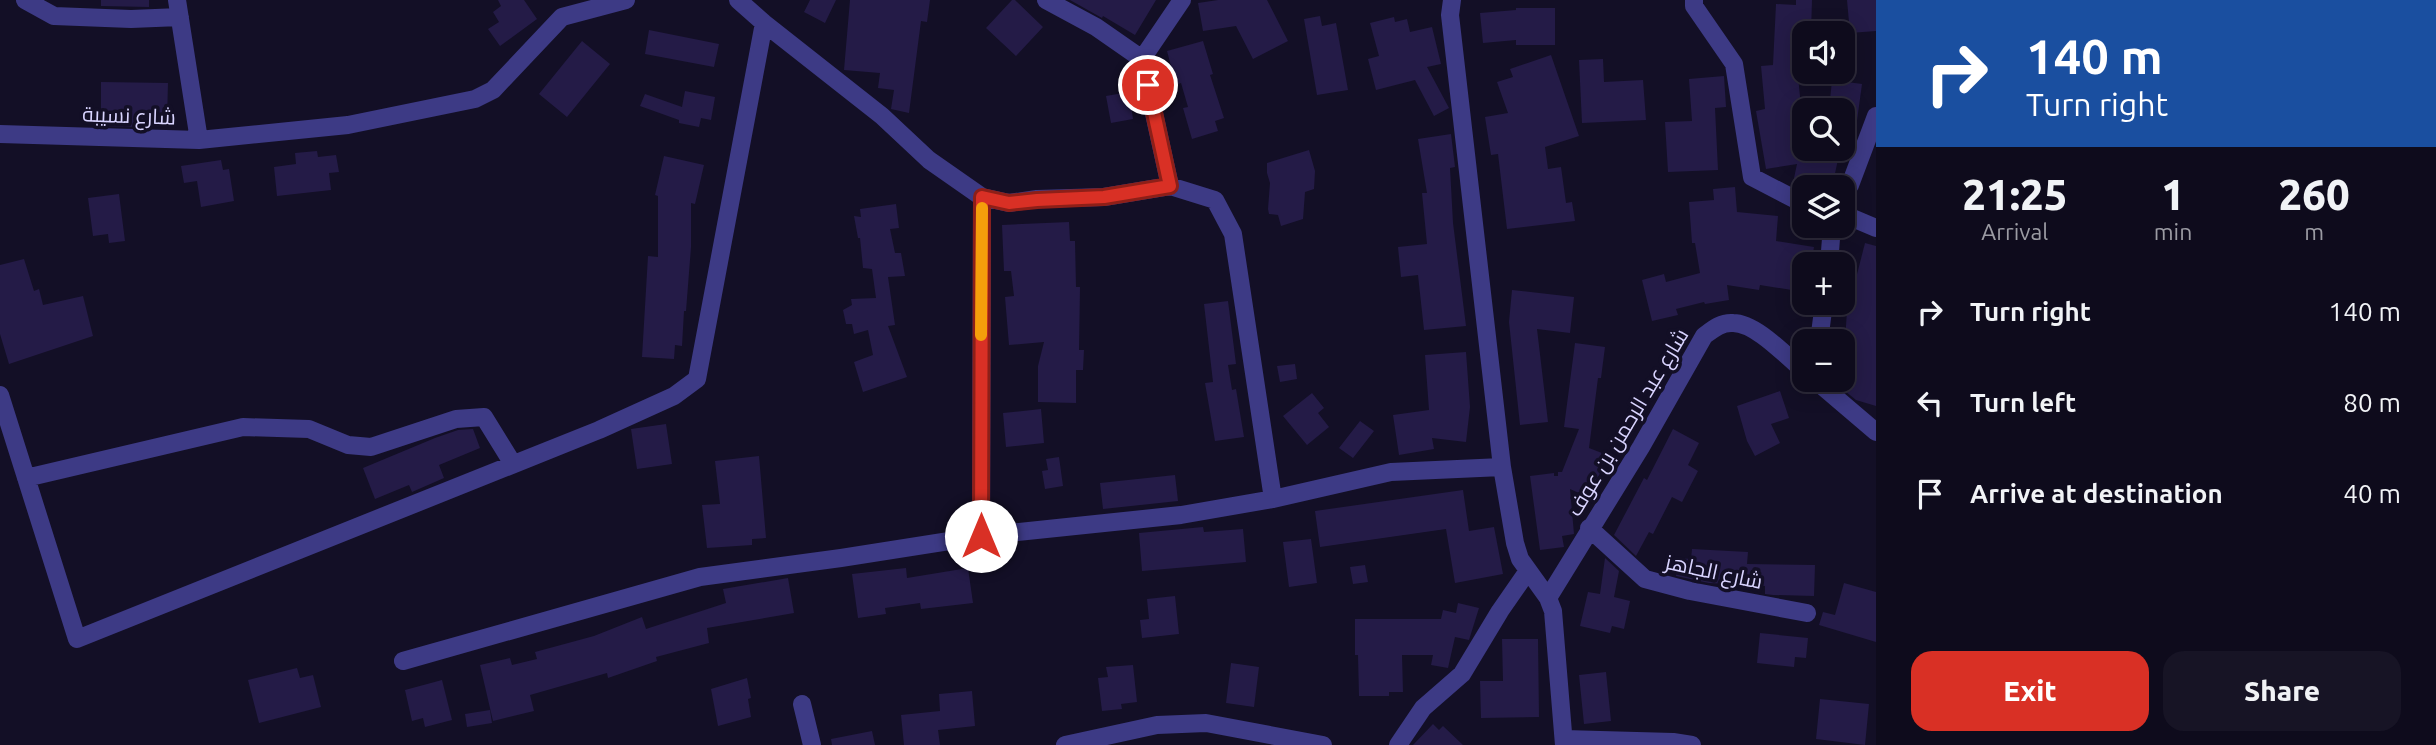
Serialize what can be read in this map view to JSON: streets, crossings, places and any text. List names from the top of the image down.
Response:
{
  "streets": {
    "street": ["شارع نسيبة", "شارع عبد الرحمن بن عوف", "شارع الجاهز"]
  },
  "crossings": [
    ["شارع عبد الرحمن بن عوف", "شارع الجاهز"]
  ],
  "page": {
    "turn": ["140 m", "Turn right"],
    "map_buttons": ["+", "−"],
    "eta": [
      "21:25",
      "Arrival",
      "1",
      "min",
      "260",
      "m"
    ],
    "list": [
      {
        "name": "Turn right",
        "value": "140 m"
      },
      {
        "name": "Turn left",
        "value": "80 m"
      },
      {
        "name": "Arrive at destination",
        "value": "40 m"
      }
    ],
    "buttons": ["Exit", "Share"]
  }
}
